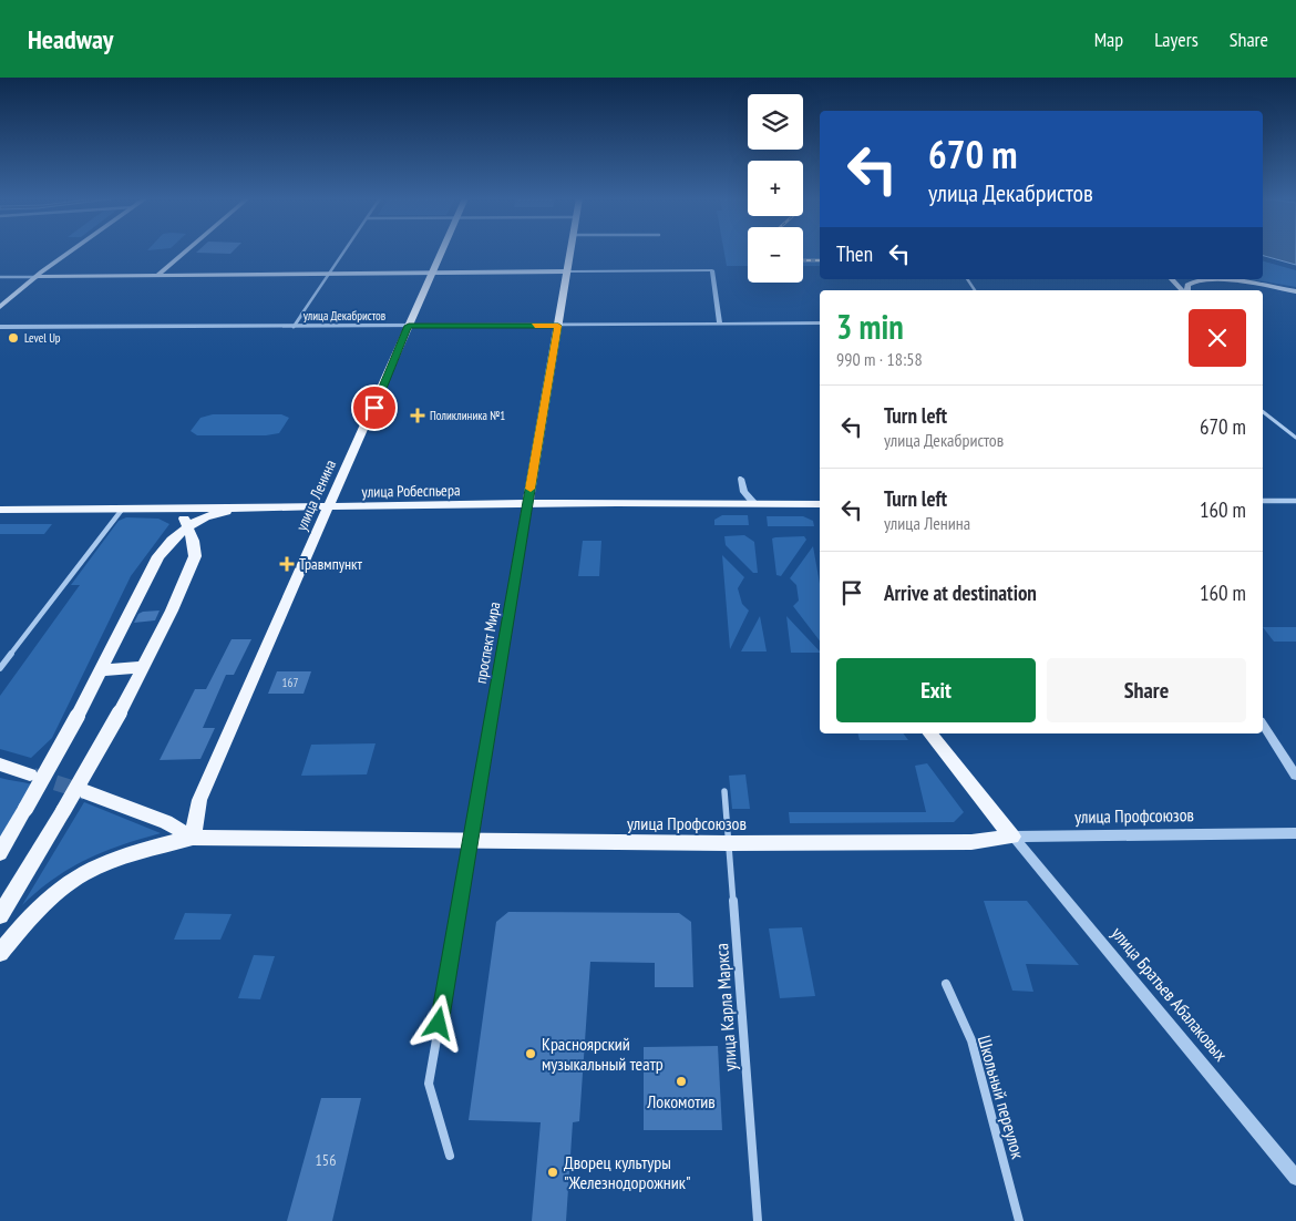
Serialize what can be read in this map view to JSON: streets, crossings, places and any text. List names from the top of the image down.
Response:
{
  "streets": {
    "main road": [
      "улица Робеспьера",
      "улица Ленина",
      "проспект Мира",
      "улица Профсоюзов"
    ],
    "street": [
      "улица Декабристов",
      "улица Братьев Абалаковых",
      "улица Карла Маркса",
      "Школьный переулок"
    ]
  },
  "crossings": [
    ["улица Декабристов", "улица Ленина"],
    ["улица Декабристов", "проспект Мира"],
    ["улица Робеспьера", "улица Ленина"],
    ["улица Робеспьера", "проспект Мира"],
    ["улица Ленина", "улица Профсоюзов"],
    ["проспект Мира", "улица Профсоюзов"],
    ["улица Профсоюзов", "улица Братьев Абалаковых"],
    ["улица Профсоюзов", "улица Карла Маркса"]
  ],
  "places": {
    "other": [
      "Level Up",
      "Красноярский музыкальный театр",
      "Локомотив",
      "Дворец культуры \"Железнодорожник\""
    ],
    "health": ["Поликлиника №1", "Травмпункт"]
  },
  "house_numbers": ["167", "156"],
  "page": {
    "header": "Headway",
    "nav": ["Map", "Layers", "Share"],
    "map_buttons": ["+", "−"],
    "turn": ["670 m", "улица Декабристов"],
    "then": "Then",
    "heading": ["3 min", "990 m · 18:58"],
    "list": [
      {
        "name": "Turn left",
        "note": "улица Декабристов",
        "value": "670 m"
      },
      {
        "name": "Turn left",
        "note": "улица Ленина",
        "value": "160 m"
      },
      {
        "name": "Arrive at destination",
        "value": "160 m"
      }
    ],
    "buttons": ["Exit", "Share"]
  }
}
